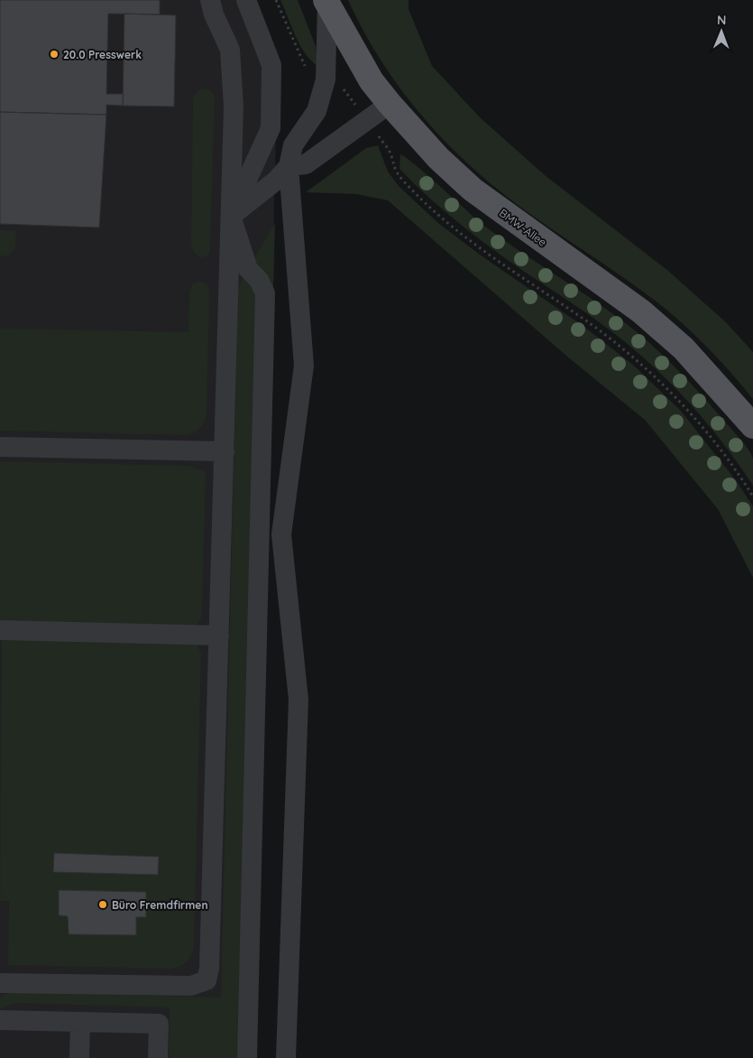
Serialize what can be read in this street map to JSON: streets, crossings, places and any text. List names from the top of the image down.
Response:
{
  "streets": {
    "main road": ["BMW-Allee"]
  },
  "places": ["20.0 Presswerk", "Büro Fremdfirmen"],
  "north": "top"
}
